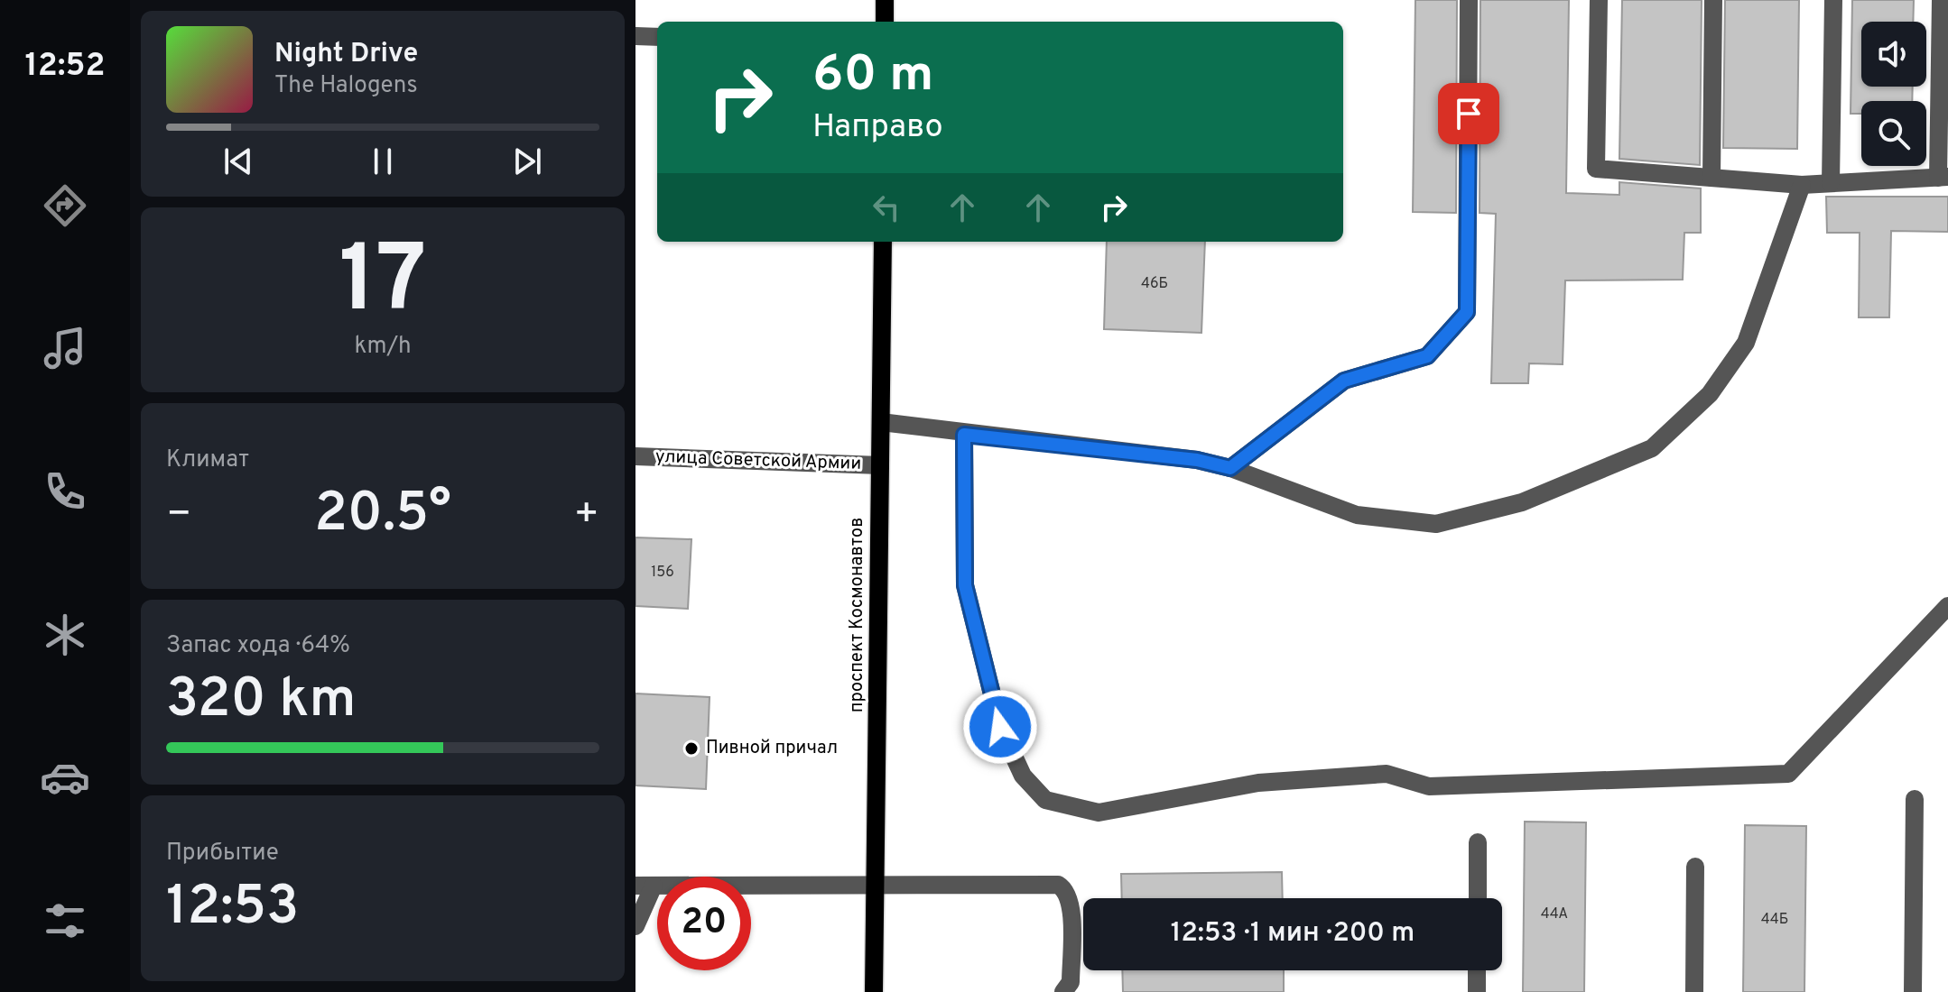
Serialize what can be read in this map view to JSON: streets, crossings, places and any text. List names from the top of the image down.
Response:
{
  "streets": {
    "main road": ["проспект Космонавтов"],
    "street": ["улица Советской Армии"]
  },
  "crossings": [
    ["улица Советской Армии", "проспект Космонавтов"]
  ],
  "places": ["Пивной причал"],
  "house_numbers": [
    "46Б",
    "156",
    "44А",
    "44Б"
  ],
  "page": {
    "tabs": "12:52",
    "turn": ["60 m", "Направо"],
    "song": ["Night Drive", "The Halogens"],
    "tile": [
      ["17", "km/h"],
      "Климат",
      ["Запас хода · 64%", "320 km"],
      ["Прибытие", "12:53"]
    ],
    "heat": ["−", "20.5°", "+"],
    "limit": "20",
    "trip": "12:53 · 1 мин · 200 m"
  }
}
